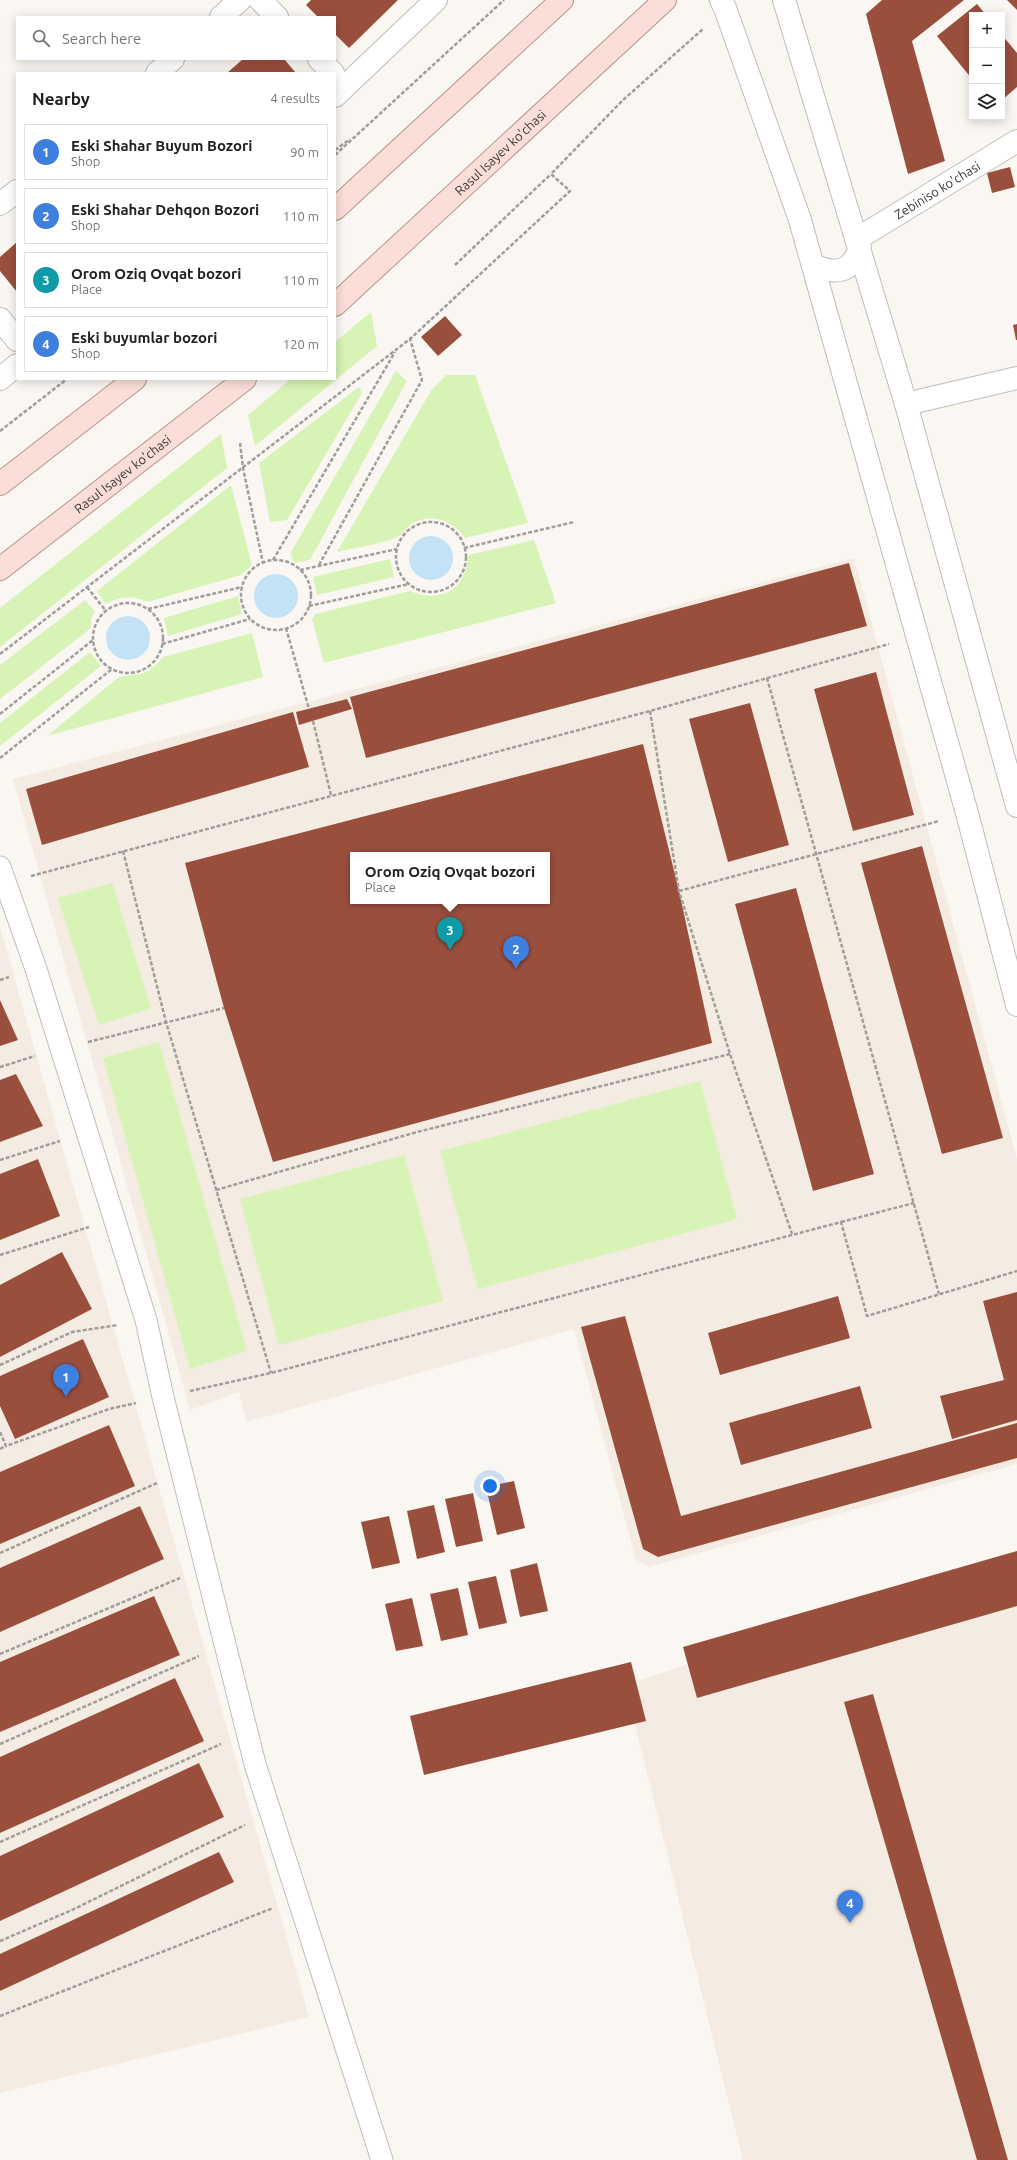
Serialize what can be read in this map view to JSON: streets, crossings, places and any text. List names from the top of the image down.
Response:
{
  "streets": {
    "main road": ["Rasul Isayev ko'chasi"],
    "street": ["Zebiniso ko'chasi"]
  },
  "page": {
    "map_buttons": ["+", "−"],
    "search": "Search here",
    "heading": ["Nearby", "4 results"],
    "list": [
      {
        "mark": "1",
        "name": "Eski Shahar Buyum Bozori",
        "note": "Shop",
        "value": "90 m"
      },
      {
        "mark": "2",
        "name": "Eski Shahar Dehqon Bozori",
        "note": "Shop",
        "value": "110 m"
      },
      {
        "mark": "3",
        "name": "Orom Oziq Ovqat bozori",
        "note": "Place",
        "value": "110 m"
      },
      {
        "mark": "4",
        "name": "Eski buyumlar bozori",
        "note": "Shop",
        "value": "120 m"
      }
    ],
    "popup": ["Orom Oziq Ovqat bozori", "Place"],
    "pins": [
      "3",
      "2",
      "1",
      "4"
    ]
  }
}
